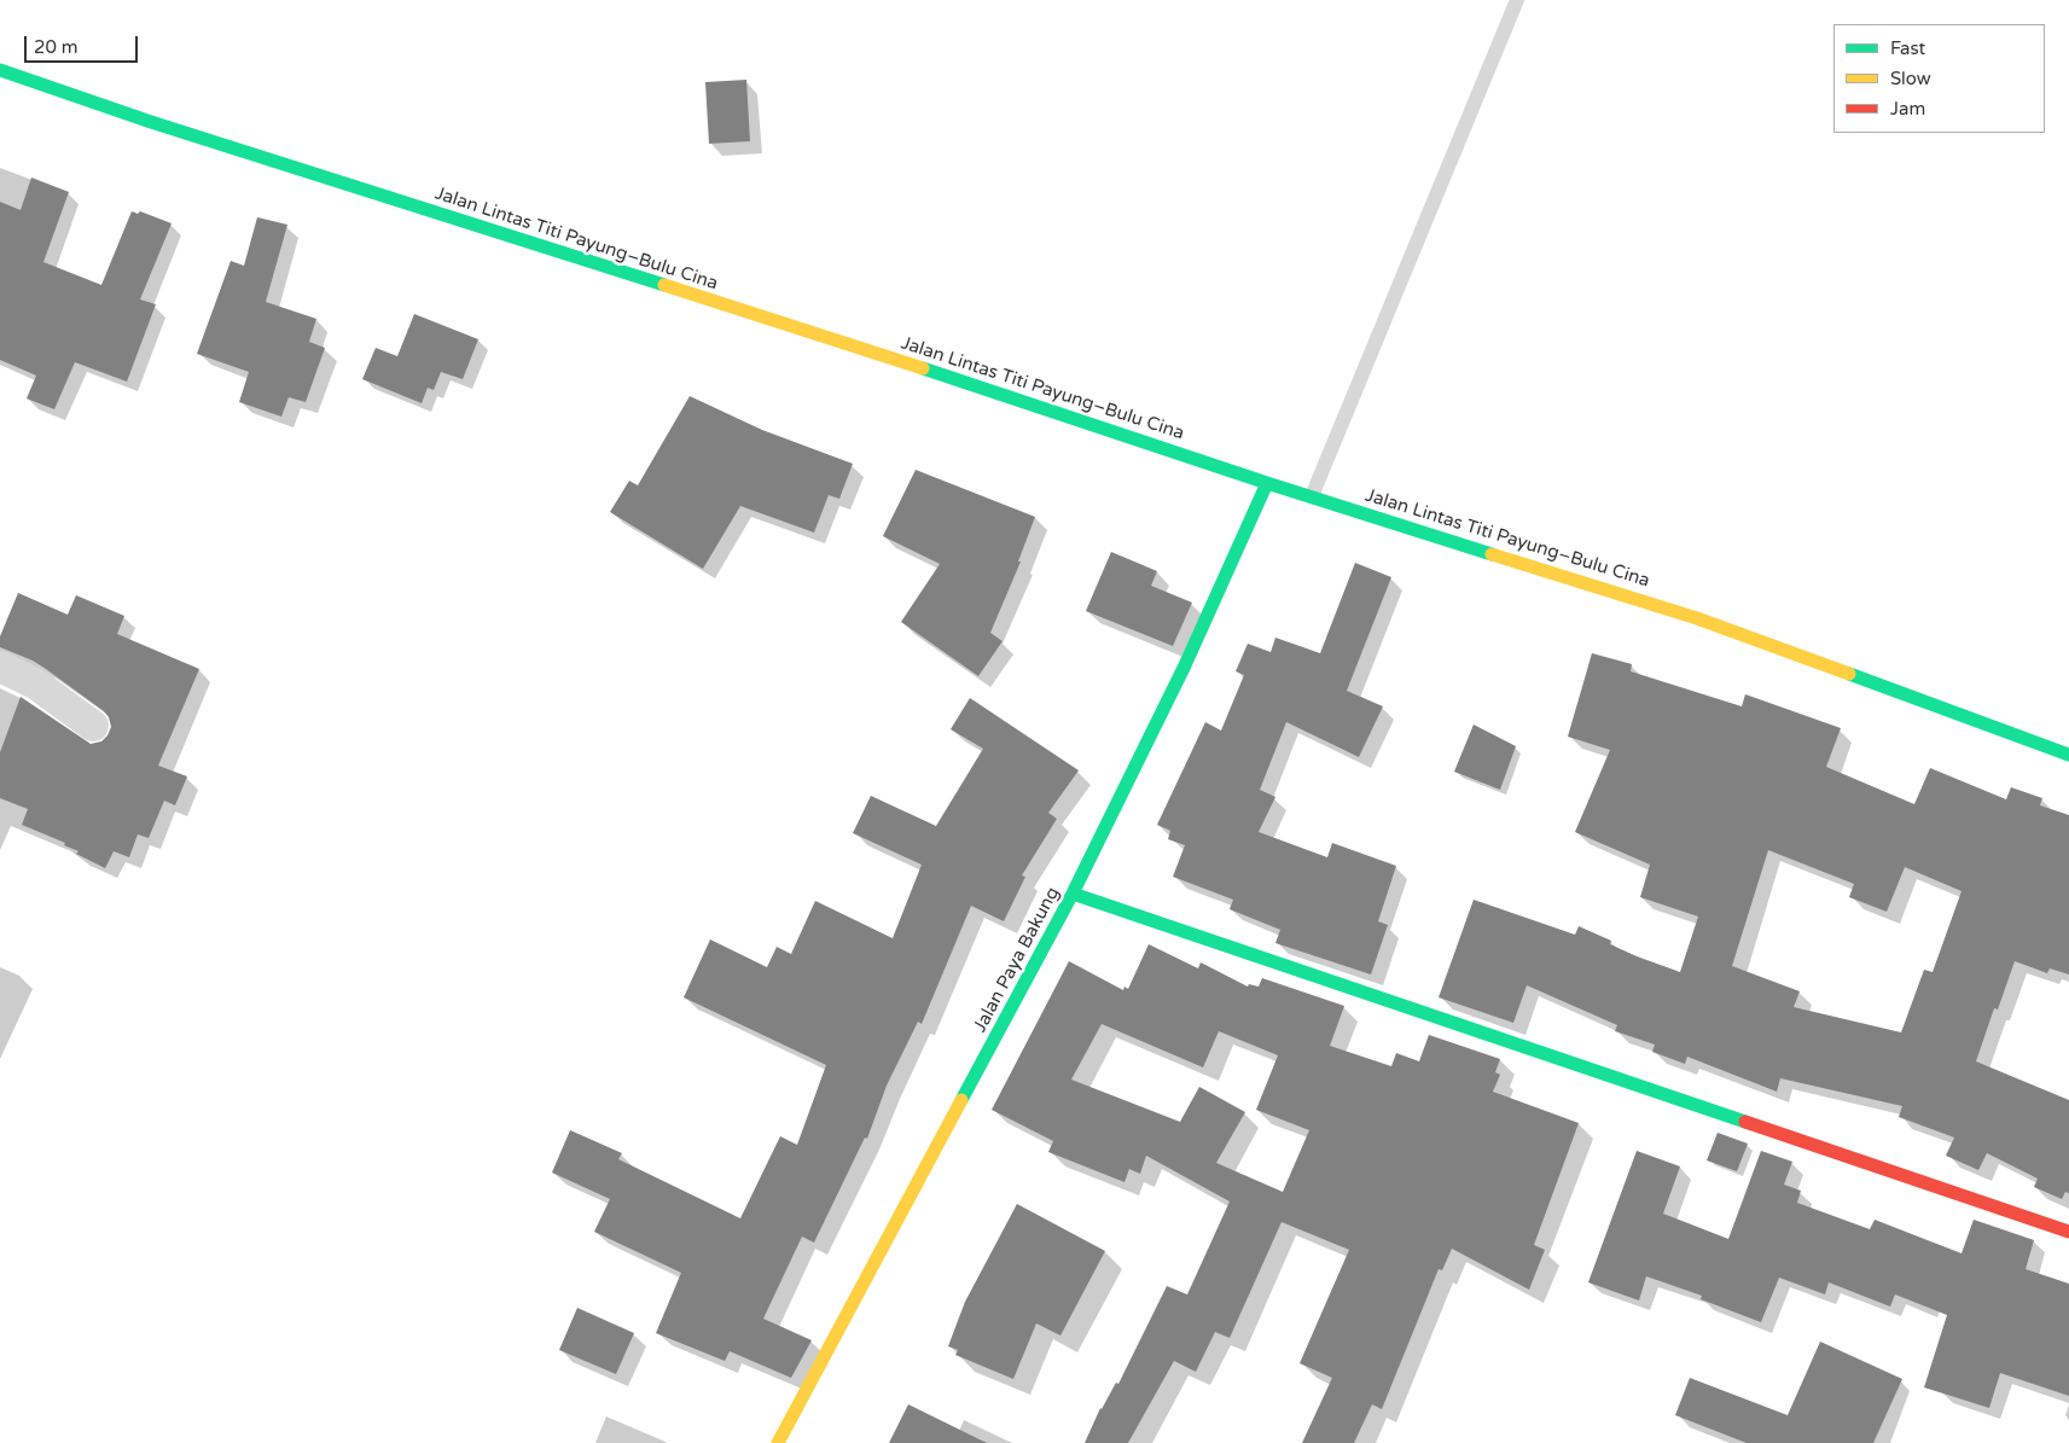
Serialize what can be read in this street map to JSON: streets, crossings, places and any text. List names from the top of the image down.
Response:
{
  "streets": {
    "main road": ["Jalan Lintas Titi Payung–Bulu Cina", "Jalan Paya Bakung"]
  },
  "crossings": [
    ["Jalan Lintas Titi Payung–Bulu Cina", "Jalan Paya Bakung"]
  ],
  "legend": ["Fast", "Slow", "Jam"],
  "scale_bar": "20 m"
}
